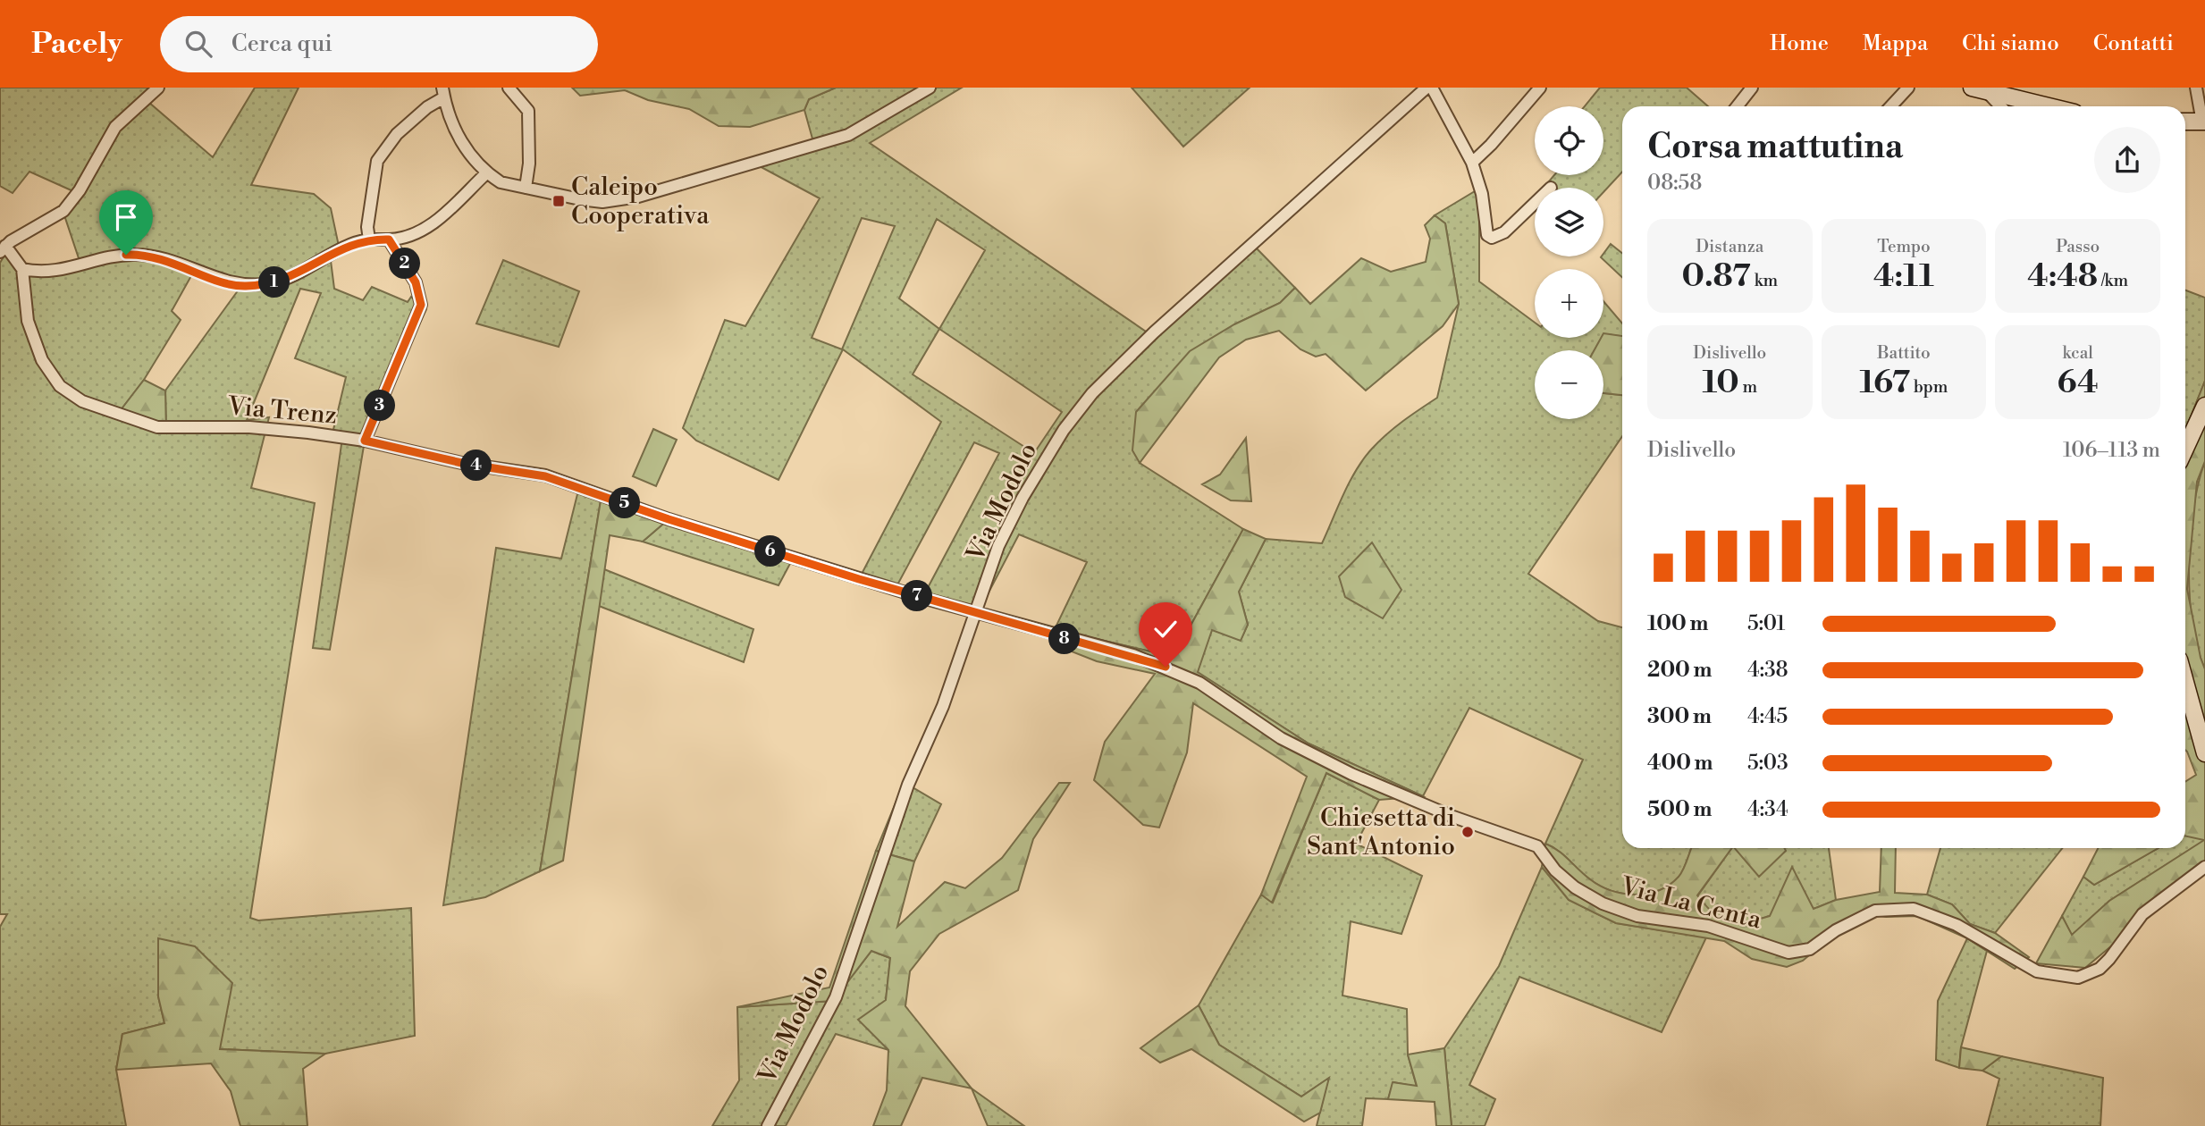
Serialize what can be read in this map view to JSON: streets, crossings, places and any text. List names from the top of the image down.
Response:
{
  "streets": {
    "street": ["Via Trenz", "Via Modolo", "Via La Centa"]
  },
  "crossings": [
    ["Via Trenz", "Via Modolo"],
    ["Via Trenz", "Via La Centa"],
    ["Via Modolo", "Via La Centa"]
  ],
  "places": {
    "transit": ["Caleipo Cooperativa"],
    "other": ["Chiesetta di Sant'Antonio"]
  },
  "page": {
    "header": "Pacely",
    "search": "Cerca qui",
    "nav": [
      "Home",
      "Mappa",
      "Chi siamo",
      "Contatti"
    ],
    "map_buttons": ["+", "−"],
    "heading": ["Corsa mattutina", "08:58"],
    "stats": [
      ["Distanza", "0.87 km"],
      ["Tempo", "4:11"],
      ["Passo", "4:48 /km"],
      ["Dislivello", "10 m"],
      ["Battito", "167 bpm"],
      ["kcal", "64"]
    ],
    "pins": [
      "2",
      "1",
      "3",
      "4",
      "5",
      "6",
      "7",
      "8"
    ],
    "chart": ["Dislivello", "106–113 m"],
    "list": [
      {
        "name": "100 m",
        "note": "5:01"
      },
      {
        "name": "200 m",
        "note": "4:38"
      },
      {
        "name": "300 m",
        "note": "4:45"
      },
      {
        "name": "400 m",
        "note": "5:03"
      },
      {
        "name": "500 m",
        "note": "4:34"
      }
    ]
  }
}
